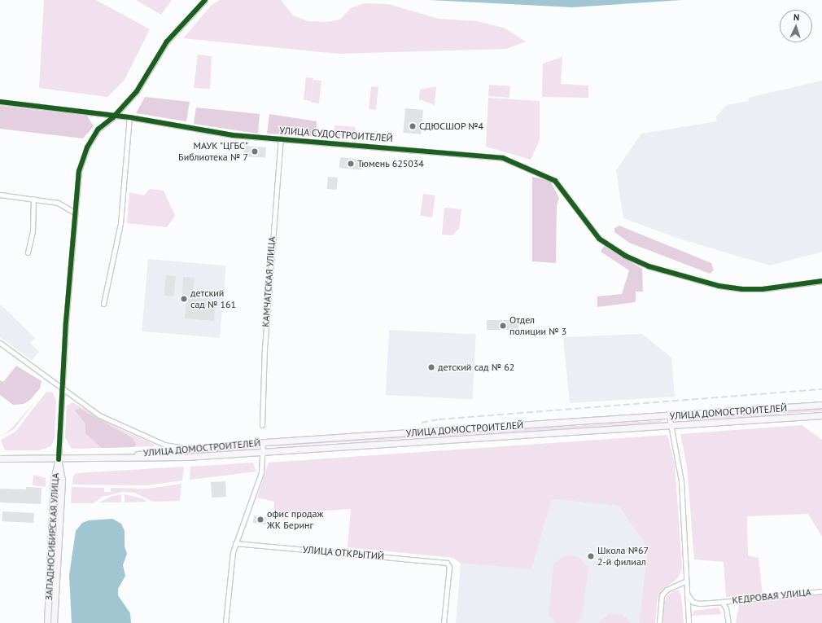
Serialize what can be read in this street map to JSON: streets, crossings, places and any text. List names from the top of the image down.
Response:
{
  "streets": {
    "main road": ["УЛИЦА ДОМОСТРОИТЕЛЕЙ", "ЗАПАДНОСИБИРСКАЯ УЛИЦА"],
    "street": [
      "УЛИЦА СУДОСТРОИТЕЛЕЙ",
      "КАМЧАТСКАЯ УЛИЦА",
      "УЛИЦА ОТКРЫТИЙ",
      "КЕДРОВАЯ УЛИЦА"
    ]
  },
  "crossings": [
    ["УЛИЦА СУДОСТРОИТЕЛЕЙ", "КАМЧАТСКАЯ УЛИЦА"],
    ["УЛИЦА ДОМОСТРОИТЕЛЕЙ", "ЗАПАДНОСИБИРСКАЯ УЛИЦА"]
  ],
  "places": [
    "СДЮСШОР №4",
    "МАУК \"ЦГБС\" Библиотека № 7",
    "Тюмень 625034",
    "детский сад № 161",
    "Отдел полиции № 3",
    "детский сад № 62",
    "офис продаж ЖК Беринг",
    "Школа №67 2-й филиал"
  ],
  "north": "top"
}
